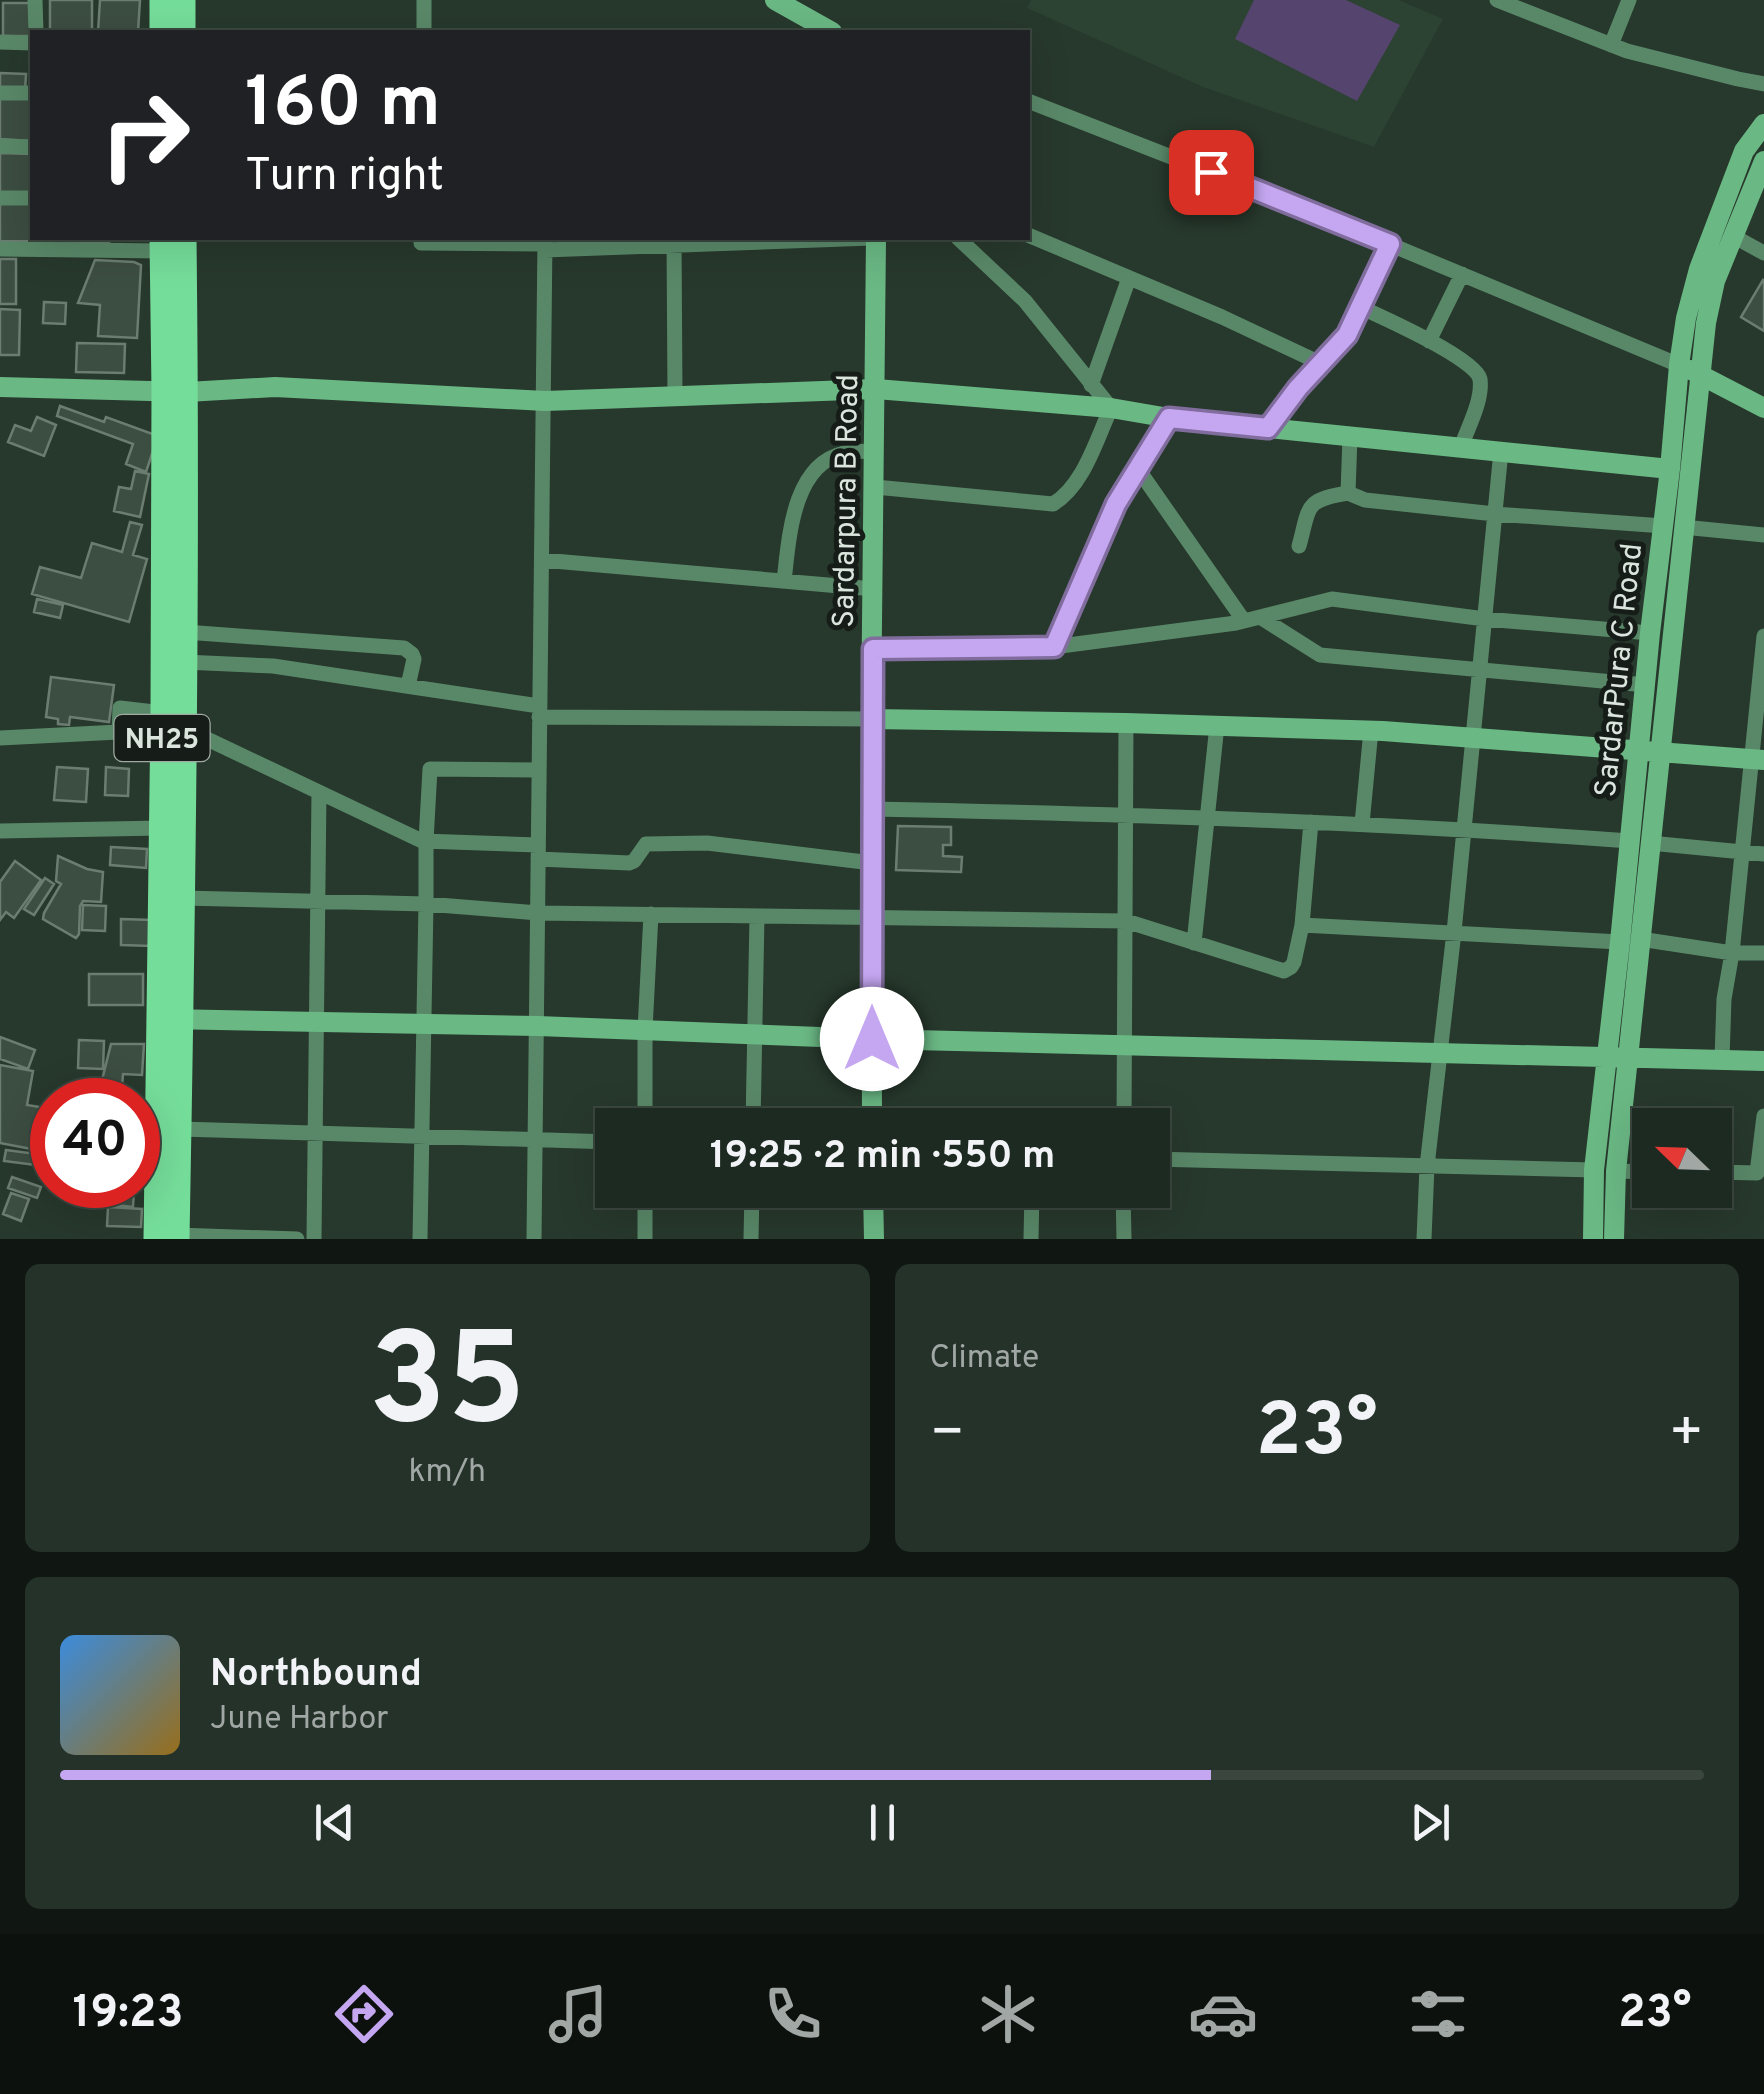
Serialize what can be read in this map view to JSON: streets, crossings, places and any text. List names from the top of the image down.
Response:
{
  "streets": {
    "main road": ["NH25"],
    "street": ["Sardarpura B Road", "SardarPura C Road"]
  },
  "north": "top left",
  "page": {
    "turn": ["160 m", "Turn right"],
    "limit": "40",
    "trip": "19:25 · 2 min · 550 m",
    "tile": [
      ["35", "km/h"],
      "Climate"
    ],
    "heat": ["−", "23°", "+"],
    "song": ["Northbound", "June Harbor"],
    "tabs": ["19:23", "23°"]
  }
}
